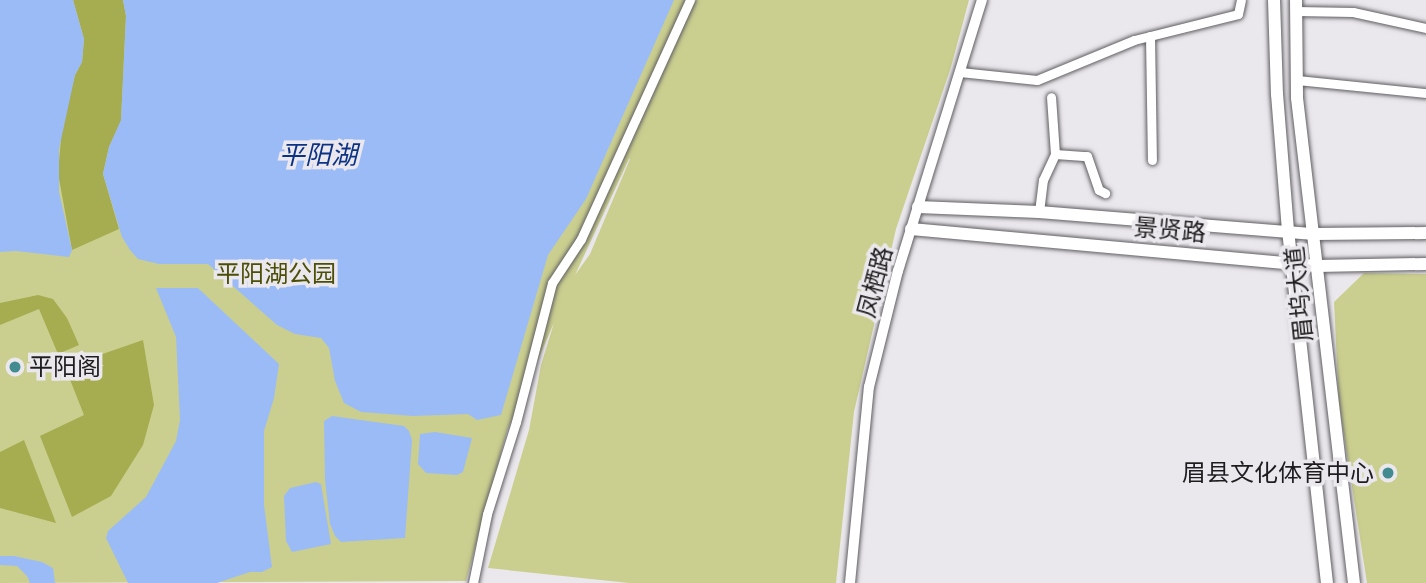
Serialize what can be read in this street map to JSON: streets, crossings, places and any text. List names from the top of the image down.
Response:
{
  "streets": {
    "main road": ["景贤路", "眉坞大道"],
    "street": ["凤栖路"]
  },
  "crossings": [
    ["景贤路", "凤栖路"],
    ["景贤路", "眉坞大道"]
  ],
  "water": ["平阳湖"],
  "parks": ["平阳湖公园"],
  "places": ["平阳阁", "眉县文化体育中心"]
}
